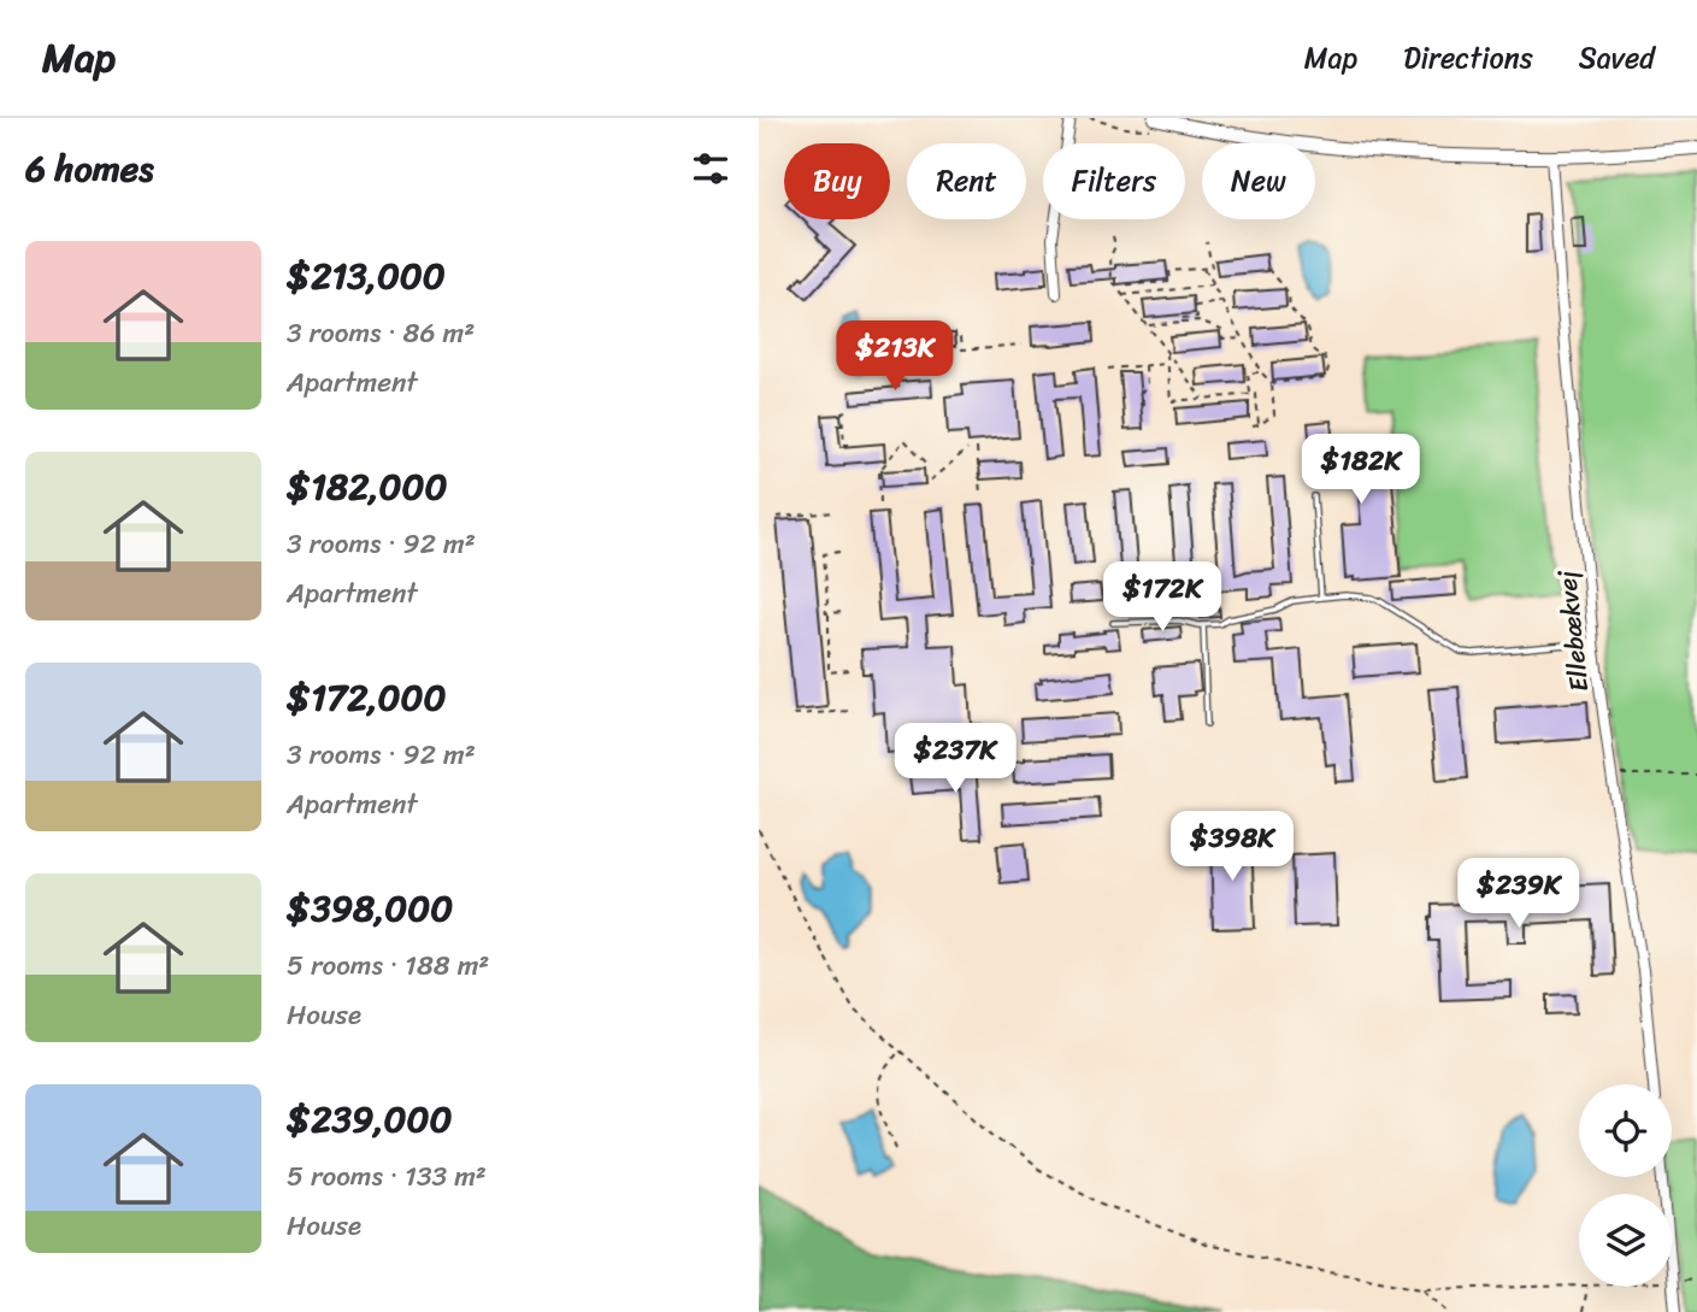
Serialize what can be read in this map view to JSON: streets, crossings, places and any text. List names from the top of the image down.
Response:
{
  "streets": {
    "street": ["Ellebækvej"]
  },
  "page": {
    "header": "Map",
    "nav": ["Map", "Directions", "Saved"],
    "heading": "6 homes",
    "chip": [
      "Buy",
      "Rent",
      "Filters",
      "New"
    ],
    "list": [
      {
        "name": "$213,000",
        "note": "3 rooms · 86 m² · Apartment"
      },
      {
        "name": "$182,000",
        "note": "3 rooms · 92 m² · Apartment"
      },
      {
        "name": "$172,000",
        "note": "3 rooms · 92 m² · Apartment"
      },
      {
        "name": "$398,000",
        "note": "5 rooms · 188 m² · House"
      },
      {
        "name": "$239,000",
        "note": "5 rooms · 133 m² · House"
      }
    ],
    "price": [
      "$213K",
      "$182K",
      "$172K",
      "$237K",
      "$398K",
      "$239K"
    ]
  }
}
